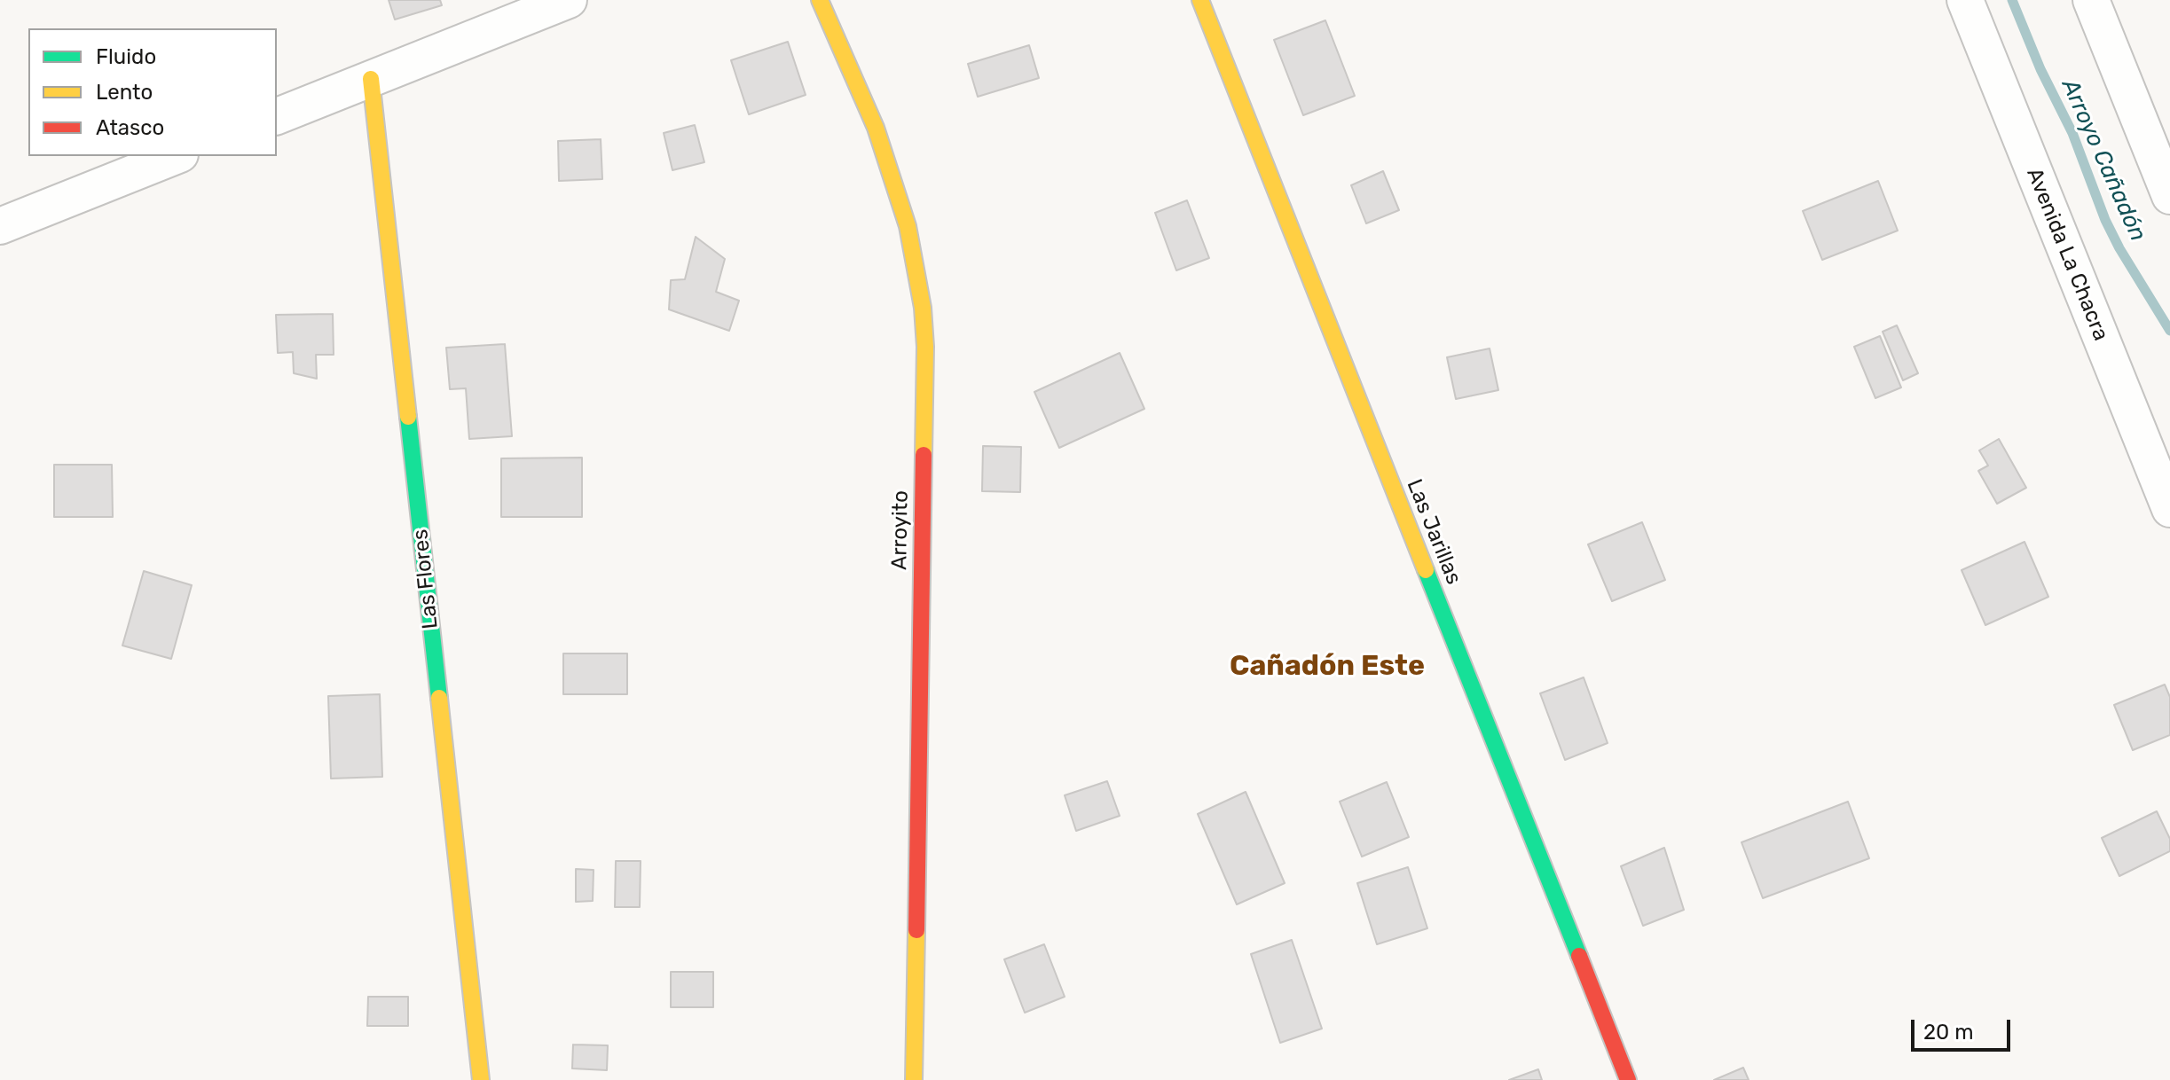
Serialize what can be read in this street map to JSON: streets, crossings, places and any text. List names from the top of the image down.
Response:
{
  "streets": {
    "street": [
      "Avenida La Chacra",
      "Arroyito",
      "Las Jarillas",
      "Las Flores"
    ]
  },
  "districts": ["Cañadón Este"],
  "water": ["Arroyo Cañadón"],
  "legend": ["Fluido", "Lento", "Atasco"],
  "scale_bar": "20 m"
}
